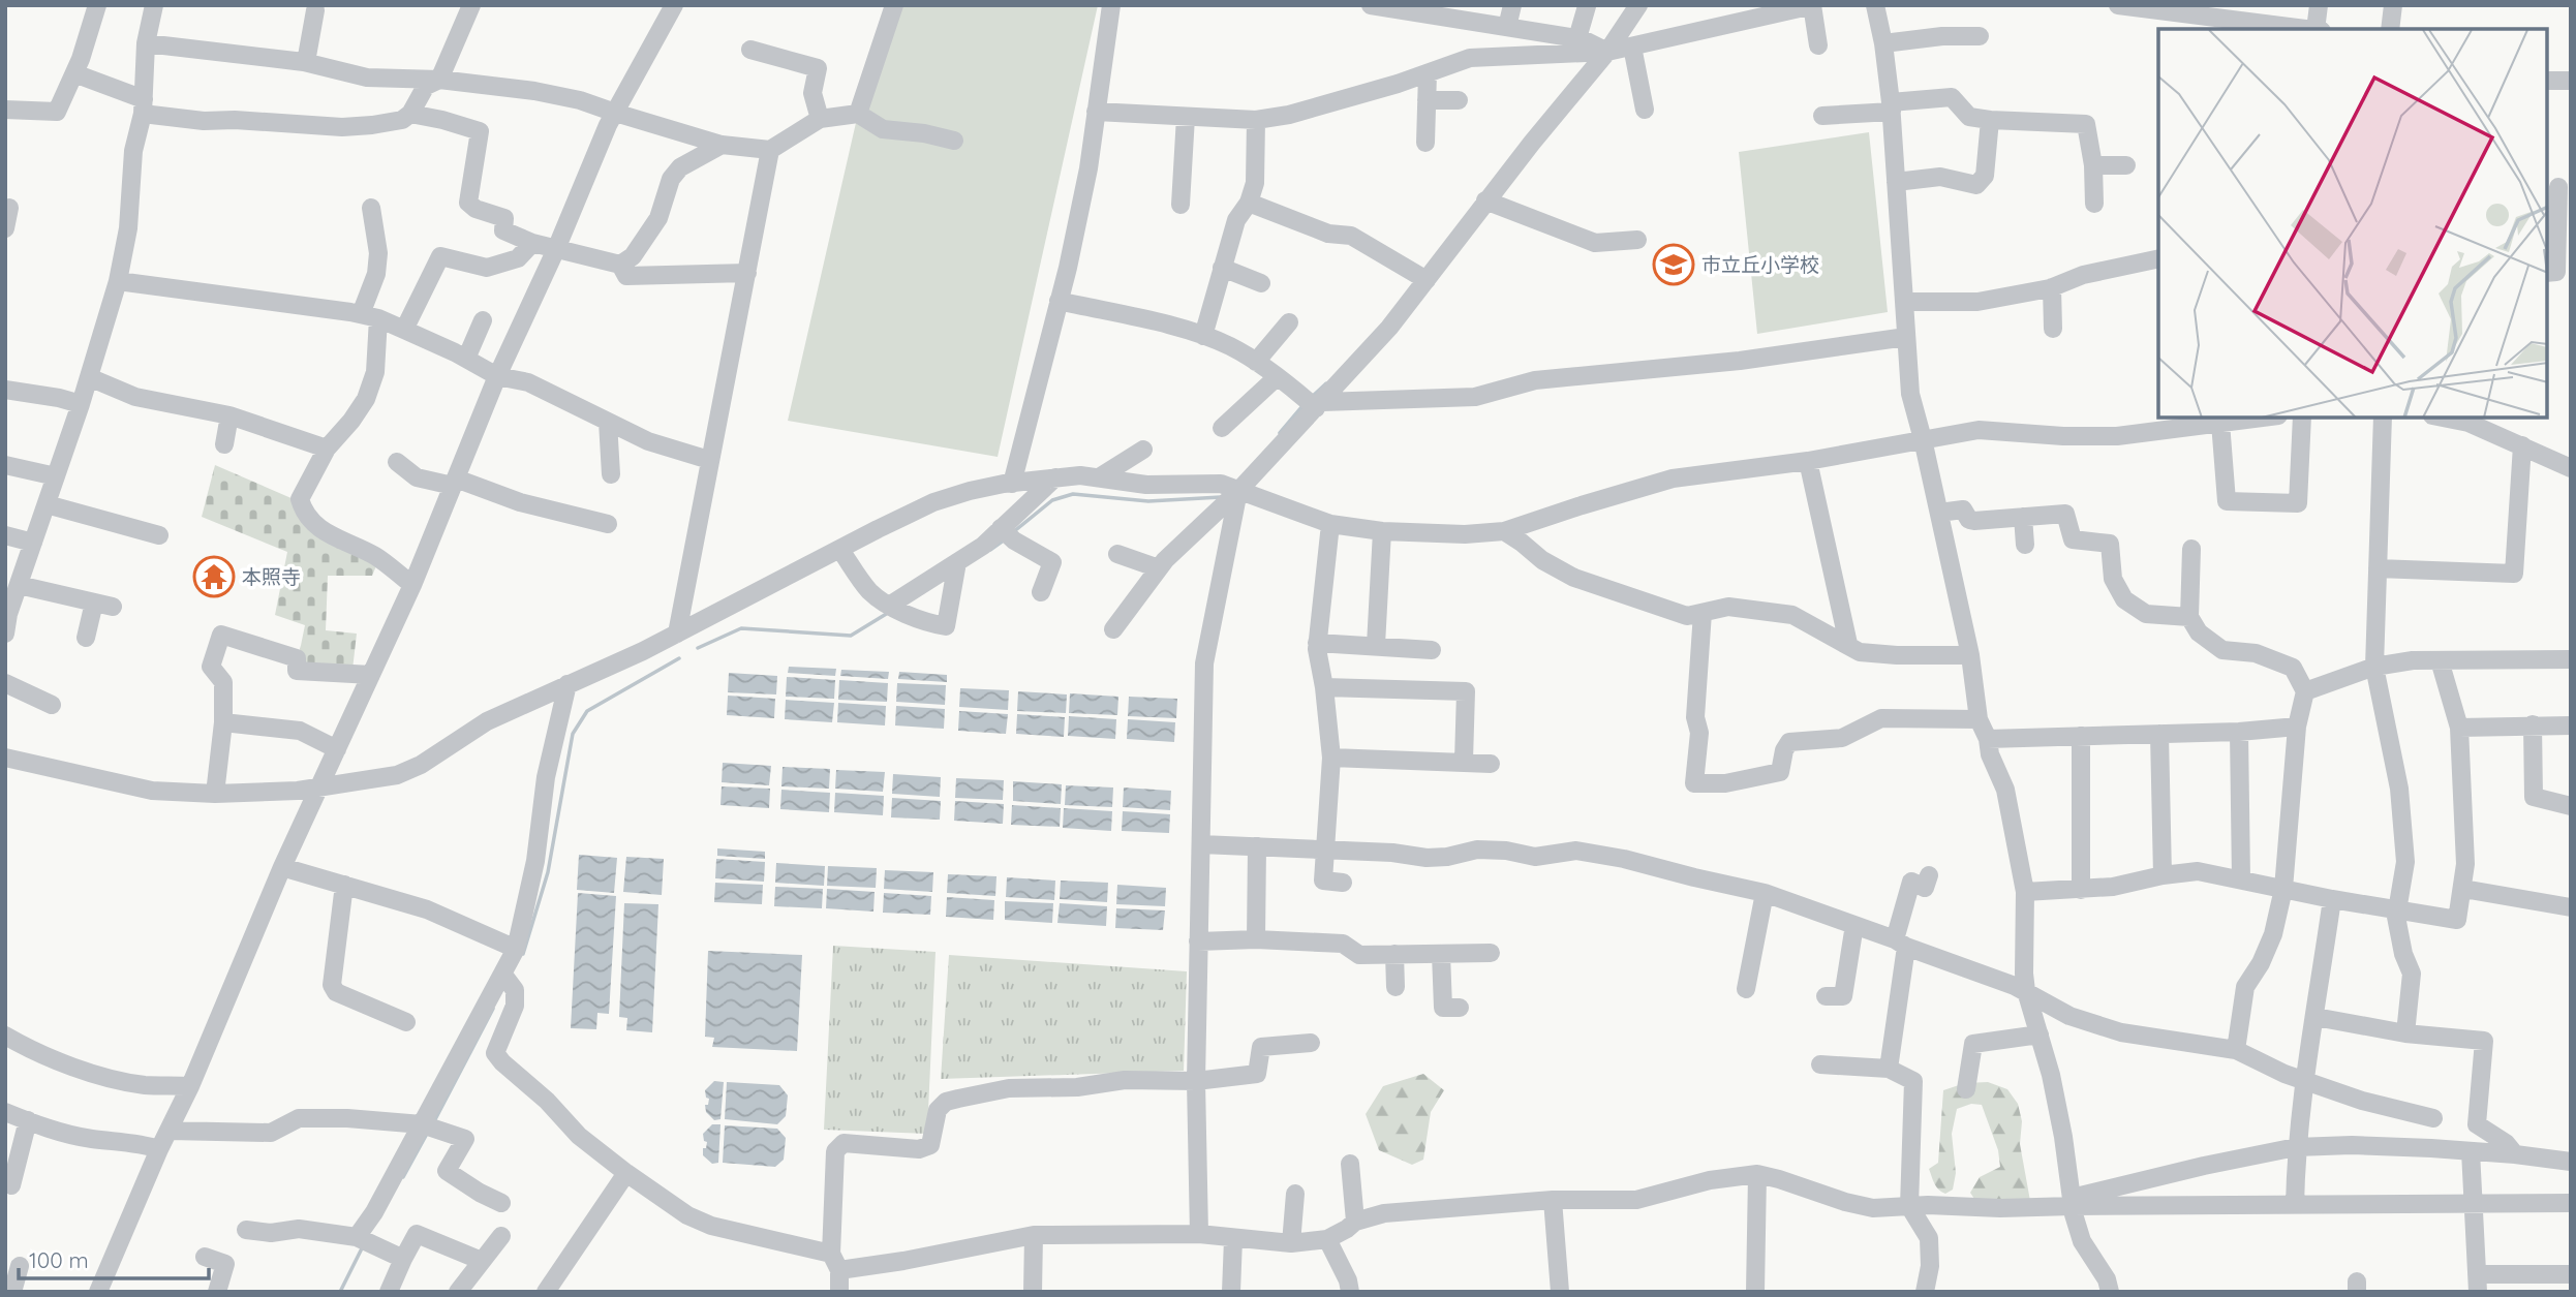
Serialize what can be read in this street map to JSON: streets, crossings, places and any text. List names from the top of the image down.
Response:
{
  "places": {
    "school or university": ["市立丘小学校"],
    "temple": ["本照寺"]
  },
  "scale_bar": "100 m"
}
